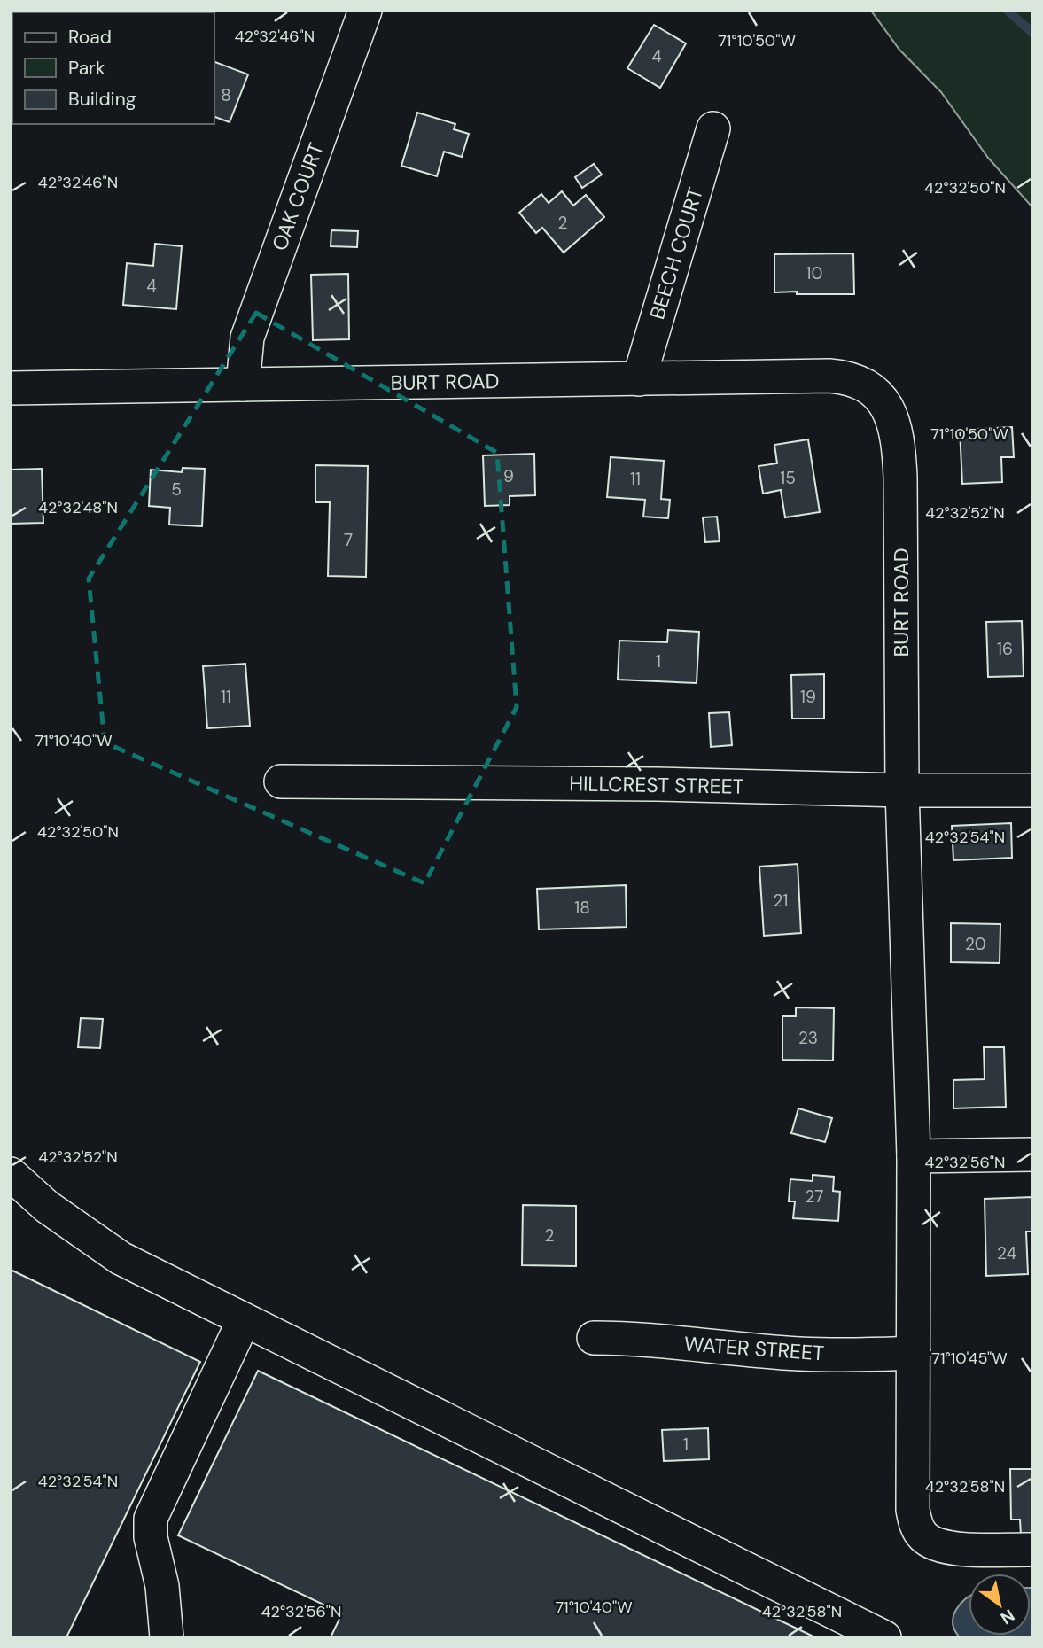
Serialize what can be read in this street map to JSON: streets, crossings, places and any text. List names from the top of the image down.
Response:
{
  "streets": {
    "street": [
      "OAK COURT",
      "BEECH COURT",
      "BURT ROAD",
      "HILLCREST STREET",
      "WATER STREET"
    ]
  },
  "crossings": [
    ["OAK COURT", "BURT ROAD"],
    ["BEECH COURT", "BURT ROAD"],
    ["BURT ROAD", "HILLCREST STREET"],
    ["BURT ROAD", "WATER STREET"]
  ],
  "house_numbers": [
    "4",
    "8",
    "2",
    "10",
    "4",
    "9",
    "15",
    "11",
    "5",
    "7",
    "16",
    "1",
    "11",
    "19",
    "21",
    "18",
    "20",
    "23",
    "27",
    "2",
    "24",
    "1"
  ],
  "legend": ["Road", "Park", "Building"],
  "north": "bottom right",
  "coordinates": [
    "42°32'46\"N",
    "71°10'50\"W",
    "42°32'50\"N",
    "42°32'48\"N",
    "42°32'52\"N",
    "71°10'40\"W",
    "42°32'54\"N",
    "42°32'56\"N",
    "71°10'45\"W",
    "42°32'58\"N"
  ]
}
